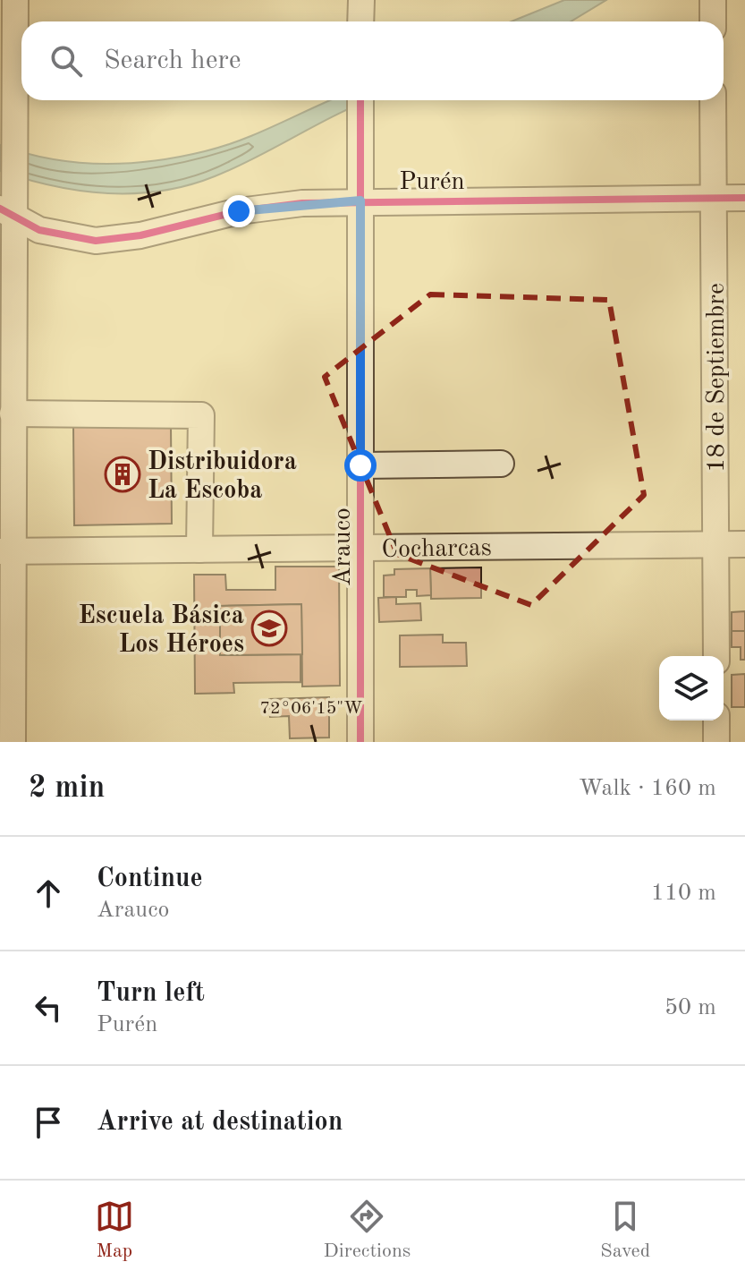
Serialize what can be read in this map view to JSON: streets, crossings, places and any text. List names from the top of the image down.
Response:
{
  "streets": {
    "street": [
      "Purén",
      "18 de Septiembre",
      "Arauco",
      "Cocharcas"
    ]
  },
  "crossings": [
    ["Purén", "18 de Septiembre"],
    ["Purén", "Arauco"],
    ["18 de Septiembre", "Cocharcas"],
    ["Arauco", "Cocharcas"]
  ],
  "places": {
    "building": ["Distribuidora La Escoba"],
    "school or university": ["Escuela Básica Los Héroes"]
  },
  "page": {
    "search": "Search here",
    "heading": ["2 min", "Walk · 160 m"],
    "list": [
      ["Continue", "Arauco", "110 m"],
      ["Turn left", "Purén", "50 m"],
      "Arrive at destination"
    ],
    "nav": ["Map", "Directions", "Saved"]
  },
  "coordinates": ["72°06'15\"W"]
}
